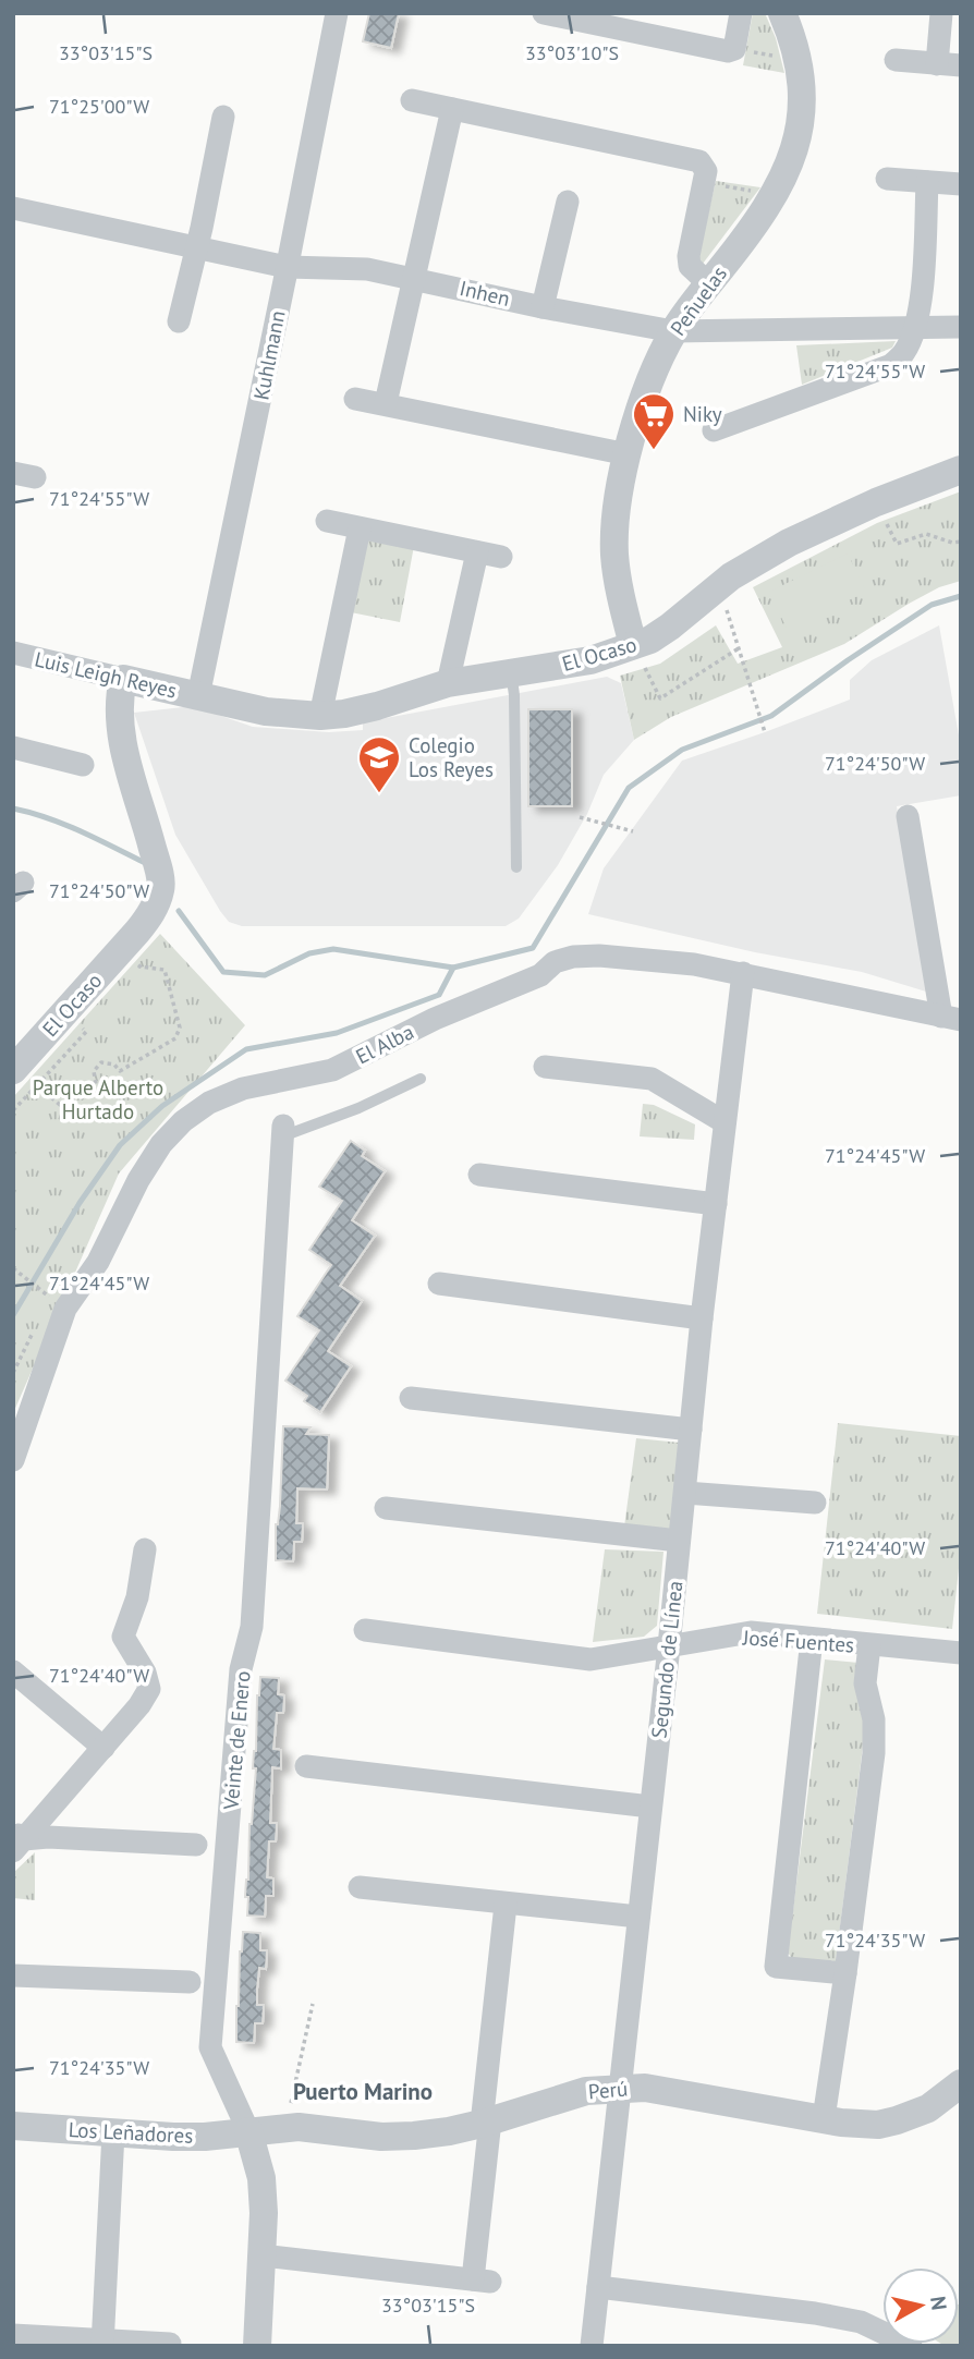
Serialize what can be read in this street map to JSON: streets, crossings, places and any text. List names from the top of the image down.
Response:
{
  "streets": {
    "street": [
      "Inhen",
      "Peñuelas",
      "Kuhlmann",
      "El Ocaso",
      "Luis Leigh Reyes",
      "El Alba",
      "José Fuentes",
      "Segundo de Línea",
      "Veinte de Enero",
      "Perú",
      "Los Leñadores"
    ]
  },
  "crossings": [
    ["Inhen", "Peñuelas"],
    ["Inhen", "Kuhlmann"],
    ["Peñuelas", "El Ocaso"],
    ["Kuhlmann", "El Ocaso"],
    ["Kuhlmann", "Luis Leigh Reyes"],
    ["El Ocaso", "Luis Leigh Reyes"],
    ["El Alba", "Segundo de Línea"],
    ["José Fuentes", "Segundo de Línea"],
    ["Segundo de Línea", "Perú"],
    ["Veinte de Enero", "Perú"],
    ["Veinte de Enero", "Los Leñadores"],
    ["Perú", "Los Leñadores"]
  ],
  "districts": ["Puerto Marino"],
  "parks": ["Parque Alberto Hurtado"],
  "places": {
    "supermarket": ["Niky"],
    "school or university": ["Colegio Los Reyes"]
  },
  "north": "right",
  "coordinates": [
    "33°03'15\"S",
    "33°03'10\"S",
    "71°25'00\"W",
    "71°24'55\"W",
    "71°24'50\"W",
    "71°24'45\"W",
    "71°24'40\"W",
    "71°24'35\"W"
  ]
}
